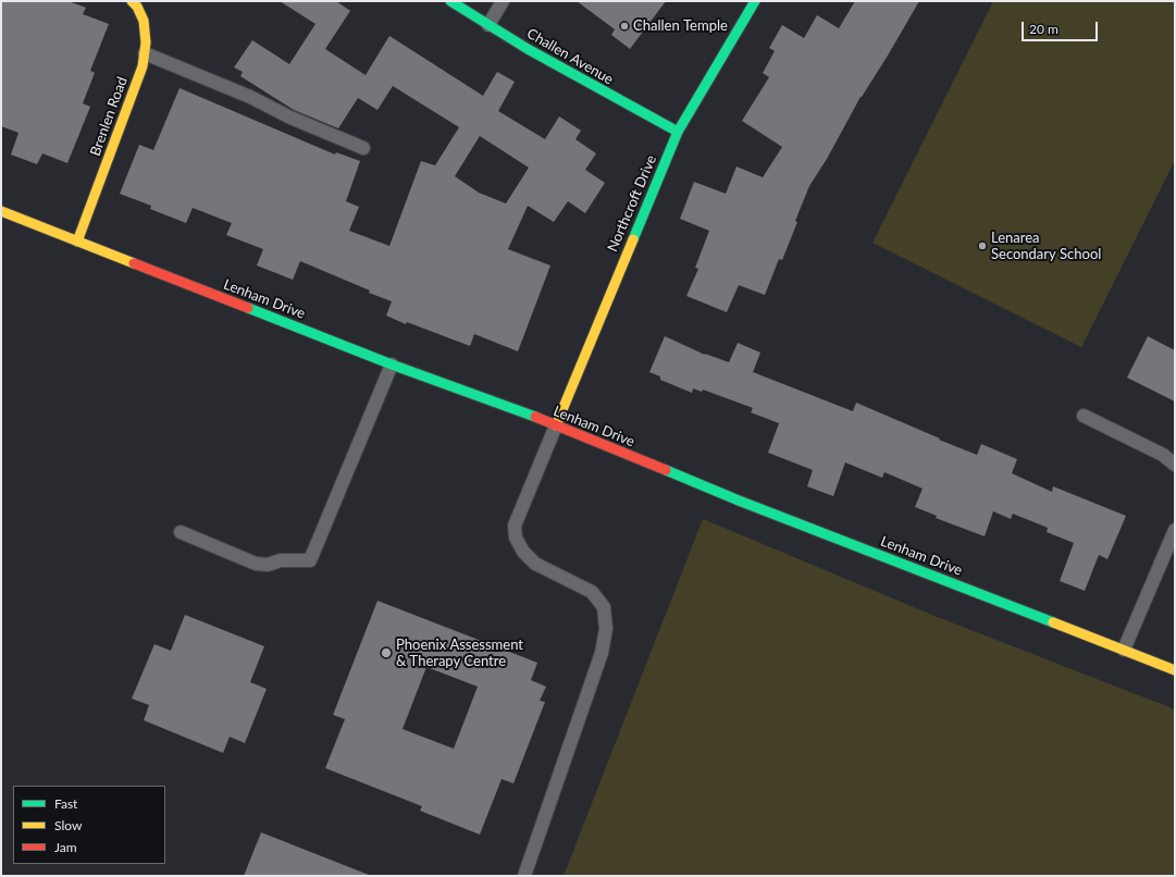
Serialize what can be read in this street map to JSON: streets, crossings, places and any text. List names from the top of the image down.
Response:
{
  "streets": {
    "street": [
      "Challen Avenue",
      "Brenlen Road",
      "Northcroft Drive",
      "Lenham Drive"
    ]
  },
  "crossings": [
    ["Challen Avenue", "Northcroft Drive"],
    ["Brenlen Road", "Lenham Drive"],
    ["Northcroft Drive", "Lenham Drive"]
  ],
  "places": ["Challen Temple", "Lenarea Secondary School", "Phoenix Assessment & Therapy Centre"],
  "legend": ["Fast", "Slow", "Jam"],
  "scale_bar": "20 m"
}
